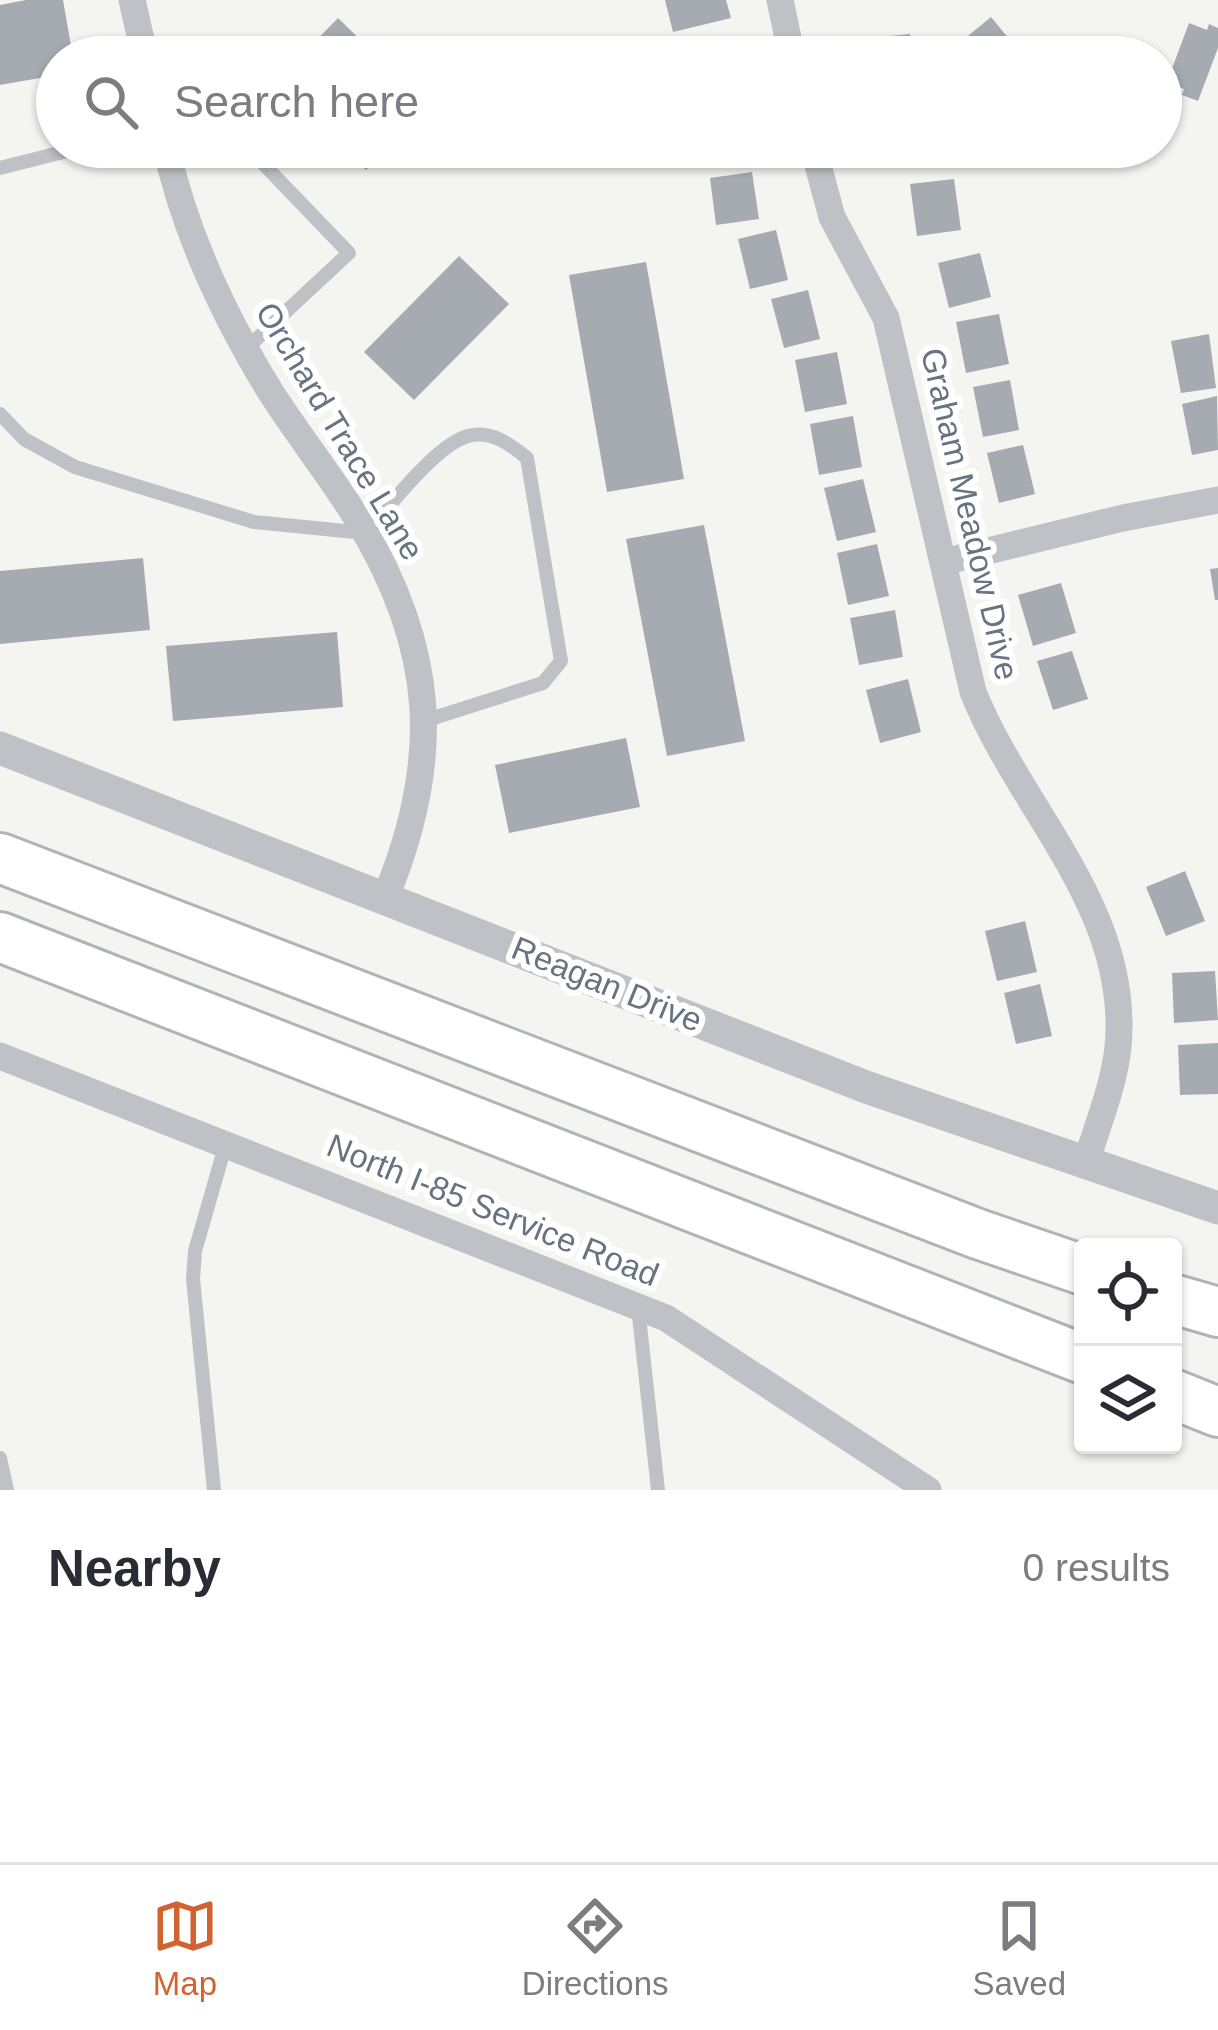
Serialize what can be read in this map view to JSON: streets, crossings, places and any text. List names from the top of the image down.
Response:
{
  "streets": {
    "street": [
      "Orchard Trace Lane",
      "Graham Meadow Drive",
      "Reagan Drive",
      "North I-85 Service Road"
    ]
  },
  "crossings": [
    ["Orchard Trace Lane", "Reagan Drive"],
    ["Graham Meadow Drive", "Reagan Drive"]
  ],
  "page": {
    "search": "Search here",
    "heading": ["Nearby", "0 results"],
    "nav": ["Map", "Directions", "Saved"]
  }
}
